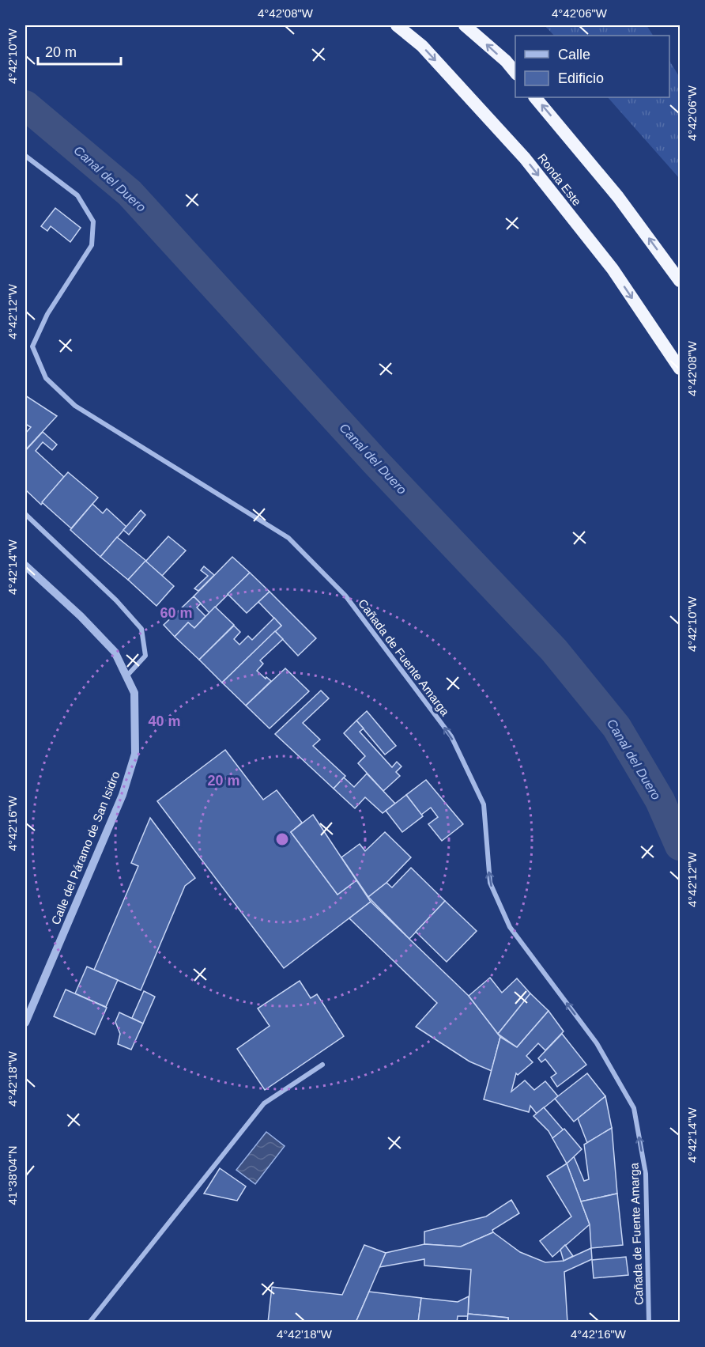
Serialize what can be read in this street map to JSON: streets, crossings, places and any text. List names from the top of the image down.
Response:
{
  "streets": {
    "highway": ["Ronda Este"],
    "street": ["Cañada de Fuente Amarga", "Calle del Páramo de San Isidro"]
  },
  "one_way": ["Cañada de Fuente Amarga"],
  "water": ["Canal del Duero"],
  "legend": ["Calle", "Edificio"],
  "scale_bar": "20 m",
  "coordinates": [
    "4°42'08\"W",
    "4°42'06\"W",
    "4°42'10\"W",
    "4°42'12\"W",
    "4°42'14\"W",
    "4°42'16\"W",
    "4°42'18\"W",
    "41°38'04\"N"
  ],
  "rings": ["60 m", "40 m", "20 m"]
}
